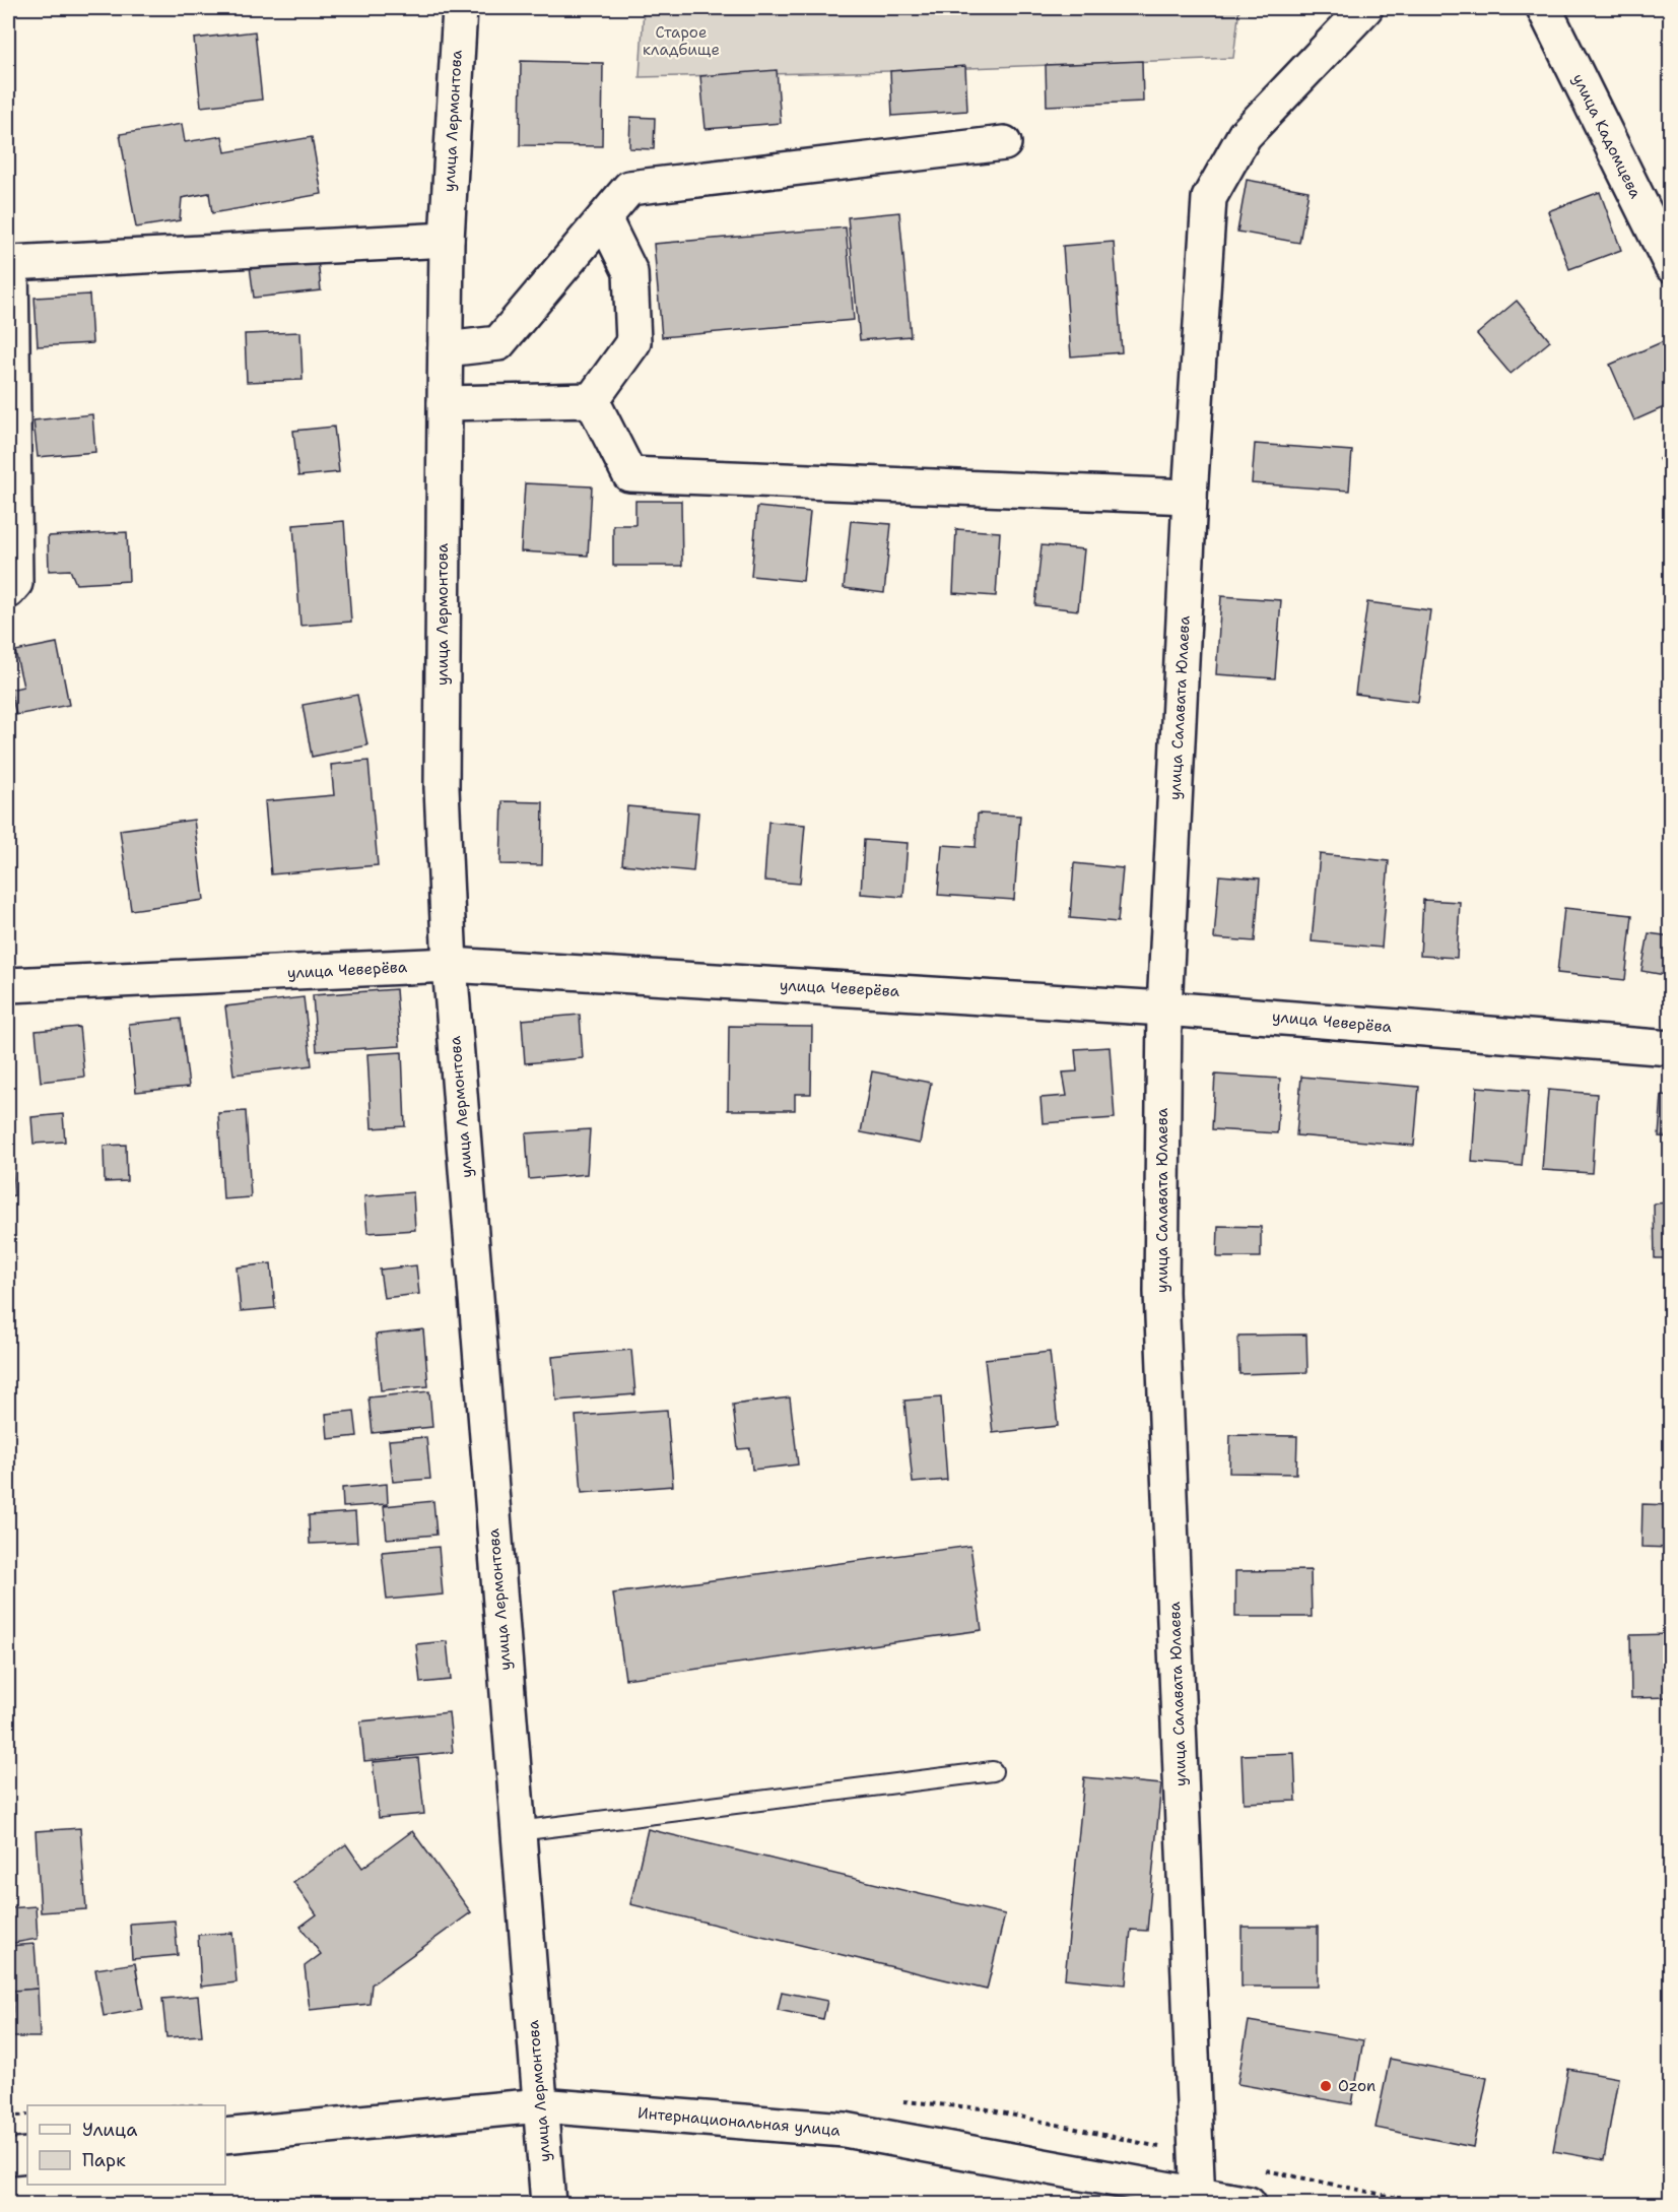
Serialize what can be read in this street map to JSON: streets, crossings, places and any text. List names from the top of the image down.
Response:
{
  "streets": {
    "street": [
      "улица Лермонтова",
      "улица Кадомцева",
      "улица Салавата Юлаева",
      "улица Чеверёва",
      "Интернациональная улица"
    ]
  },
  "crossings": [
    ["улица Лермонтова", "улица Чеверёва"],
    ["улица Лермонтова", "Интернациональная улица"],
    ["улица Салавата Юлаева", "улица Чеверёва"],
    ["улица Салавата Юлаева", "Интернациональная улица"]
  ],
  "parks": ["Старое кладбище"],
  "places": ["Ozon"],
  "legend": ["Улица", "Парк"]
}
